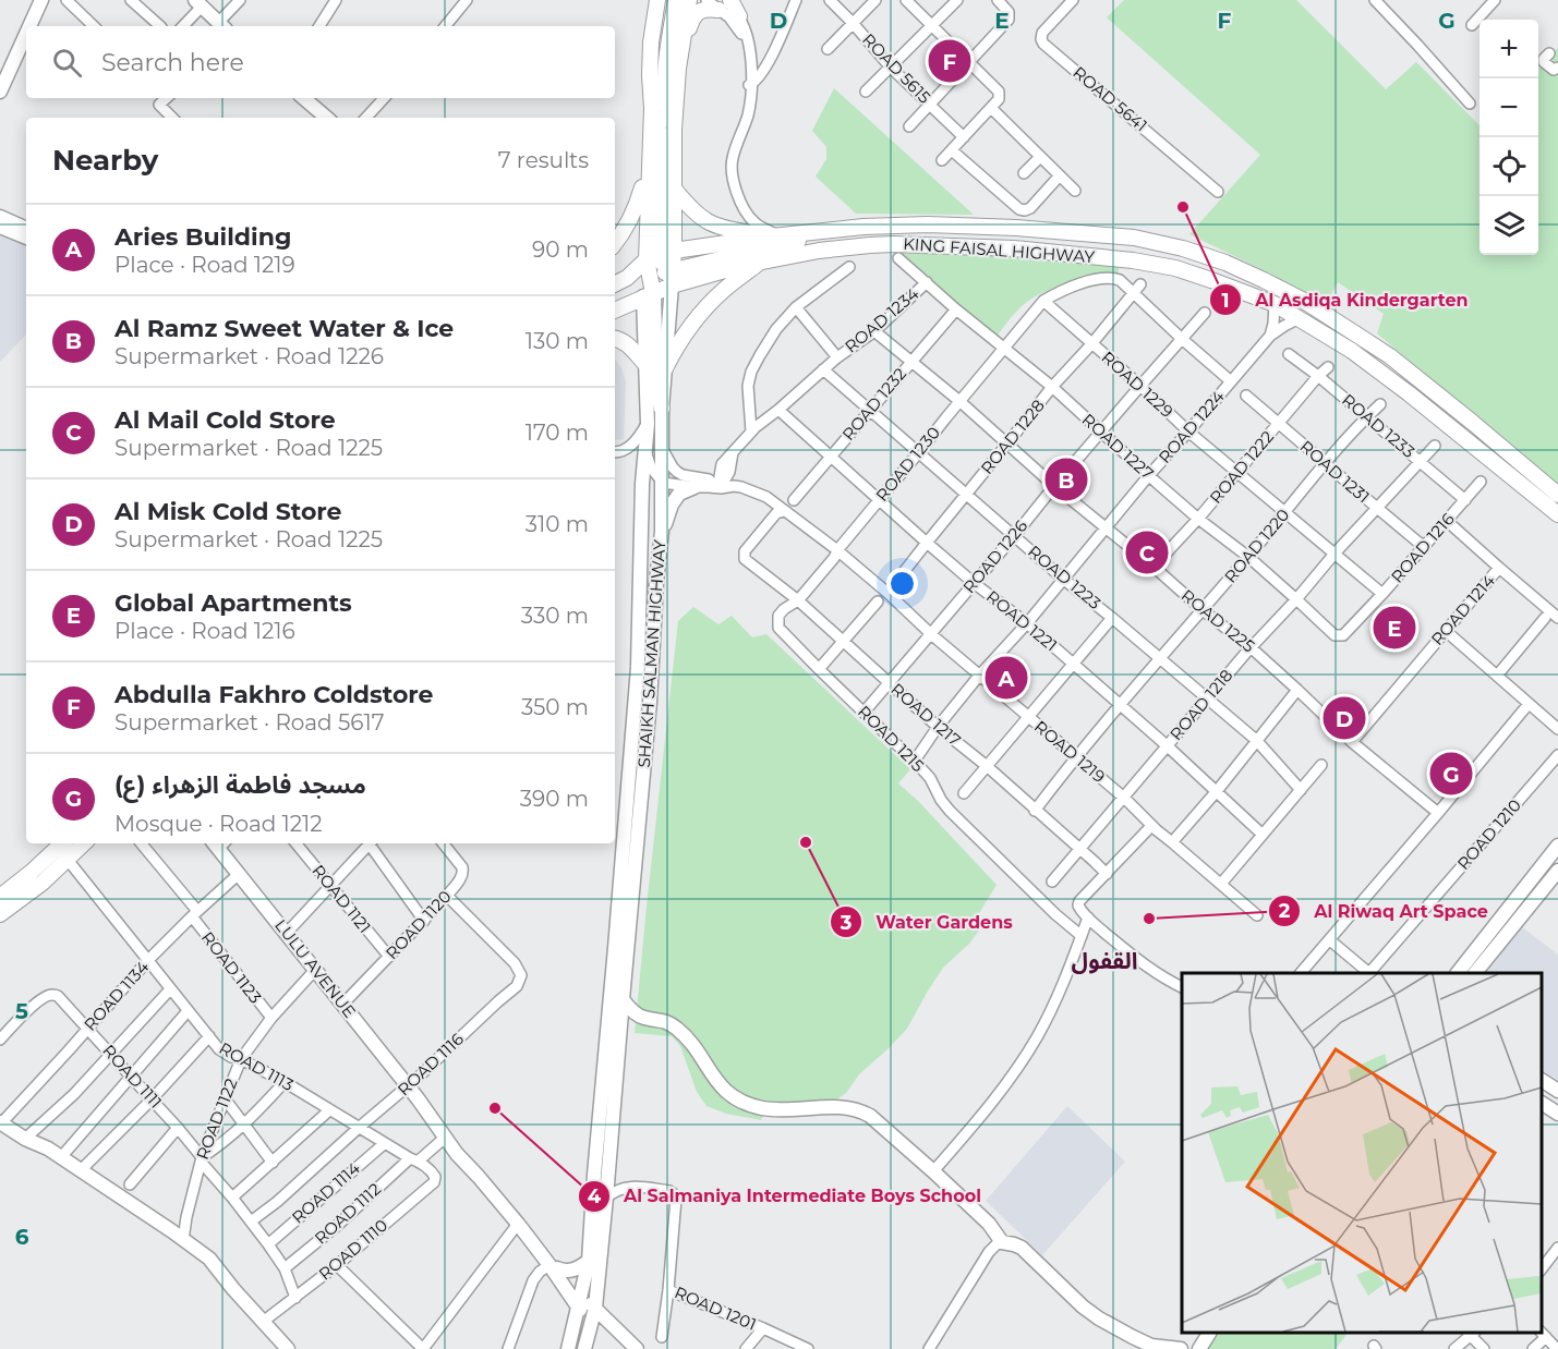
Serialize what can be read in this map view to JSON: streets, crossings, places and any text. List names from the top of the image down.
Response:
{
  "streets": {
    "main road": ["KING FAISAL HIGHWAY", "SHAIKH SALMAN HIGHWAY"],
    "street": [
      "ROAD 5615",
      "ROAD 5641",
      "ROAD 1234",
      "ROAD 1229",
      "ROAD 1232",
      "ROAD 1233",
      "ROAD 1224",
      "ROAD 1228",
      "ROAD 1227",
      "ROAD 1230",
      "ROAD 1222",
      "ROAD 1231",
      "ROAD 1220",
      "ROAD 1216",
      "ROAD 1226",
      "ROAD 1223",
      "ROAD 1214",
      "ROAD 1221",
      "ROAD 1225",
      "ROAD 1218",
      "ROAD 1217",
      "ROAD 1215",
      "ROAD 1219",
      "ROAD 1210",
      "ROAD 1121",
      "ROAD 1120",
      "ROAD 1123",
      "LULU AVENUE",
      "ROAD 1134",
      "ROAD 1116",
      "ROAD 1113",
      "ROAD 1111",
      "ROAD 1122",
      "ROAD 1114",
      "ROAD 1112",
      "ROAD 1110",
      "ROAD 1201"
    ]
  },
  "crossings": [
    ["KING FAISAL HIGHWAY", "ROAD 1224"],
    ["KING FAISAL HIGHWAY", "SHAIKH SALMAN HIGHWAY"],
    ["ROAD 1234", "ROAD 1227"],
    ["ROAD 1234", "ROAD 1223"],
    ["ROAD 1234", "ROAD 1221"],
    ["ROAD 1234", "ROAD 1225"],
    ["ROAD 1234", "ROAD 1219"],
    ["ROAD 1229", "ROAD 1224"],
    ["ROAD 1229", "ROAD 1228"],
    ["ROAD 1229", "ROAD 1230"],
    ["ROAD 1229", "ROAD 1222"],
    ["ROAD 1229", "ROAD 1220"],
    ["ROAD 1229", "ROAD 1216"],
    ["ROAD 1229", "ROAD 1226"],
    ["ROAD 1229", "ROAD 1218"],
    ["ROAD 1232", "ROAD 1227"],
    ["ROAD 1232", "ROAD 1223"],
    ["ROAD 1232", "ROAD 1221"],
    ["ROAD 1232", "ROAD 1225"],
    ["ROAD 1233", "ROAD 1222"],
    ["ROAD 1233", "ROAD 1220"],
    ["ROAD 1233", "ROAD 1216"],
    ["ROAD 1233", "ROAD 1218"],
    ["ROAD 1224", "ROAD 1227"],
    ["ROAD 1224", "ROAD 1223"],
    ["ROAD 1224", "ROAD 1221"],
    ["ROAD 1224", "ROAD 1225"],
    ["ROAD 1224", "ROAD 1217"],
    ["ROAD 1224", "ROAD 1215"],
    ["ROAD 1224", "ROAD 1219"],
    ["ROAD 1228", "ROAD 1227"],
    ["ROAD 1228", "ROAD 1223"],
    ["ROAD 1228", "ROAD 1221"],
    ["ROAD 1228", "ROAD 1225"],
    ["ROAD 1228", "ROAD 1219"],
    ["ROAD 1227", "ROAD 1230"],
    ["ROAD 1227", "ROAD 1222"],
    ["ROAD 1227", "ROAD 1220"],
    ["ROAD 1227", "ROAD 1216"],
    ["ROAD 1227", "ROAD 1226"],
    ["ROAD 1227", "ROAD 1218"],
    ["ROAD 1230", "ROAD 1223"],
    ["ROAD 1230", "ROAD 1221"],
    ["ROAD 1230", "ROAD 1225"],
    ["ROAD 1230", "ROAD 1217"],
    ["ROAD 1230", "ROAD 1215"],
    ["ROAD 1230", "ROAD 1219"],
    ["ROAD 1222", "ROAD 1231"],
    ["ROAD 1222", "ROAD 1225"],
    ["ROAD 1231", "ROAD 1220"],
    ["ROAD 1231", "ROAD 1216"],
    ["ROAD 1231", "ROAD 1218"],
    ["ROAD 1220", "ROAD 1223"],
    ["ROAD 1220", "ROAD 1221"],
    ["ROAD 1220", "ROAD 1225"],
    ["ROAD 1220", "ROAD 1217"],
    ["ROAD 1220", "ROAD 1219"],
    ["ROAD 1226", "ROAD 1223"],
    ["ROAD 1226", "ROAD 1221"],
    ["ROAD 1226", "ROAD 1225"],
    ["ROAD 1226", "ROAD 1217"],
    ["ROAD 1226", "ROAD 1215"],
    ["ROAD 1226", "ROAD 1219"],
    ["ROAD 1223", "ROAD 1218"],
    ["ROAD 1214", "ROAD 1225"],
    ["ROAD 1221", "ROAD 1218"],
    ["ROAD 1225", "ROAD 1218"],
    ["SHAIKH SALMAN HIGHWAY", "ROAD 1219"],
    ["SHAIKH SALMAN HIGHWAY", "LULU AVENUE"],
    ["SHAIKH SALMAN HIGHWAY", "ROAD 1201"],
    ["ROAD 1218", "ROAD 1217"],
    ["ROAD 1218", "ROAD 1219"],
    ["ROAD 1217", "ROAD 1219"],
    ["ROAD 1121", "ROAD 1120"],
    ["ROAD 1120", "LULU AVENUE"],
    ["ROAD 1120", "ROAD 1116"],
    ["ROAD 1123", "ROAD 1134"],
    ["ROAD 1123", "ROAD 1122"],
    ["LULU AVENUE", "ROAD 1134"],
    ["LULU AVENUE", "ROAD 1116"],
    ["LULU AVENUE", "ROAD 1122"],
    ["LULU AVENUE", "ROAD 1112"],
    ["ROAD 1134", "ROAD 1113"],
    ["ROAD 1134", "ROAD 1111"],
    ["ROAD 1116", "ROAD 1113"],
    ["ROAD 1116", "ROAD 1111"],
    ["ROAD 1113", "ROAD 1122"],
    ["ROAD 1113", "ROAD 1114"],
    ["ROAD 1113", "ROAD 1112"],
    ["ROAD 1113", "ROAD 1110"],
    ["ROAD 1111", "ROAD 1122"],
    ["ROAD 1111", "ROAD 1114"],
    ["ROAD 1111", "ROAD 1112"],
    ["ROAD 1111", "ROAD 1110"]
  ],
  "districts": ["القفول"],
  "places": [
    "Al Asdiqa Kindergarten",
    "Water Gardens",
    "Al Riwaq Art Space",
    "Al Salmaniya Intermediate Boys School"
  ],
  "page": {
    "map_buttons": ["+", "−"],
    "search": "Search here",
    "pins": [
      "F",
      "B",
      "C",
      "E",
      "A",
      "D",
      "G"
    ],
    "heading": ["Nearby", "7 results"],
    "list": [
      {
        "mark": "A",
        "name": "Aries Building",
        "note": "Place · Road 1219",
        "value": "90 m"
      },
      {
        "mark": "B",
        "name": "Al Ramz Sweet Water & Ice",
        "note": "Supermarket · Road 1226",
        "value": "130 m"
      },
      {
        "mark": "C",
        "name": "Al Mail Cold Store",
        "note": "Supermarket · Road 1225",
        "value": "170 m"
      },
      {
        "mark": "D",
        "name": "Al Misk Cold Store",
        "note": "Supermarket · Road 1225",
        "value": "310 m"
      },
      {
        "mark": "E",
        "name": "Global Apartments",
        "note": "Place · Road 1216",
        "value": "330 m"
      },
      {
        "mark": "F",
        "name": "Abdulla Fakhro Coldstore",
        "note": "Supermarket · Road 5617",
        "value": "350 m"
      },
      {
        "mark": "G",
        "name": "مسجد فاطمة الزهراء (ع)",
        "note": "Mosque · Road 1212",
        "value": "390 m"
      }
    ]
  },
  "grid": {
    "columns": [
      "D",
      "E",
      "F",
      "G"
    ],
    "rows": ["5", "6"]
  }
}
